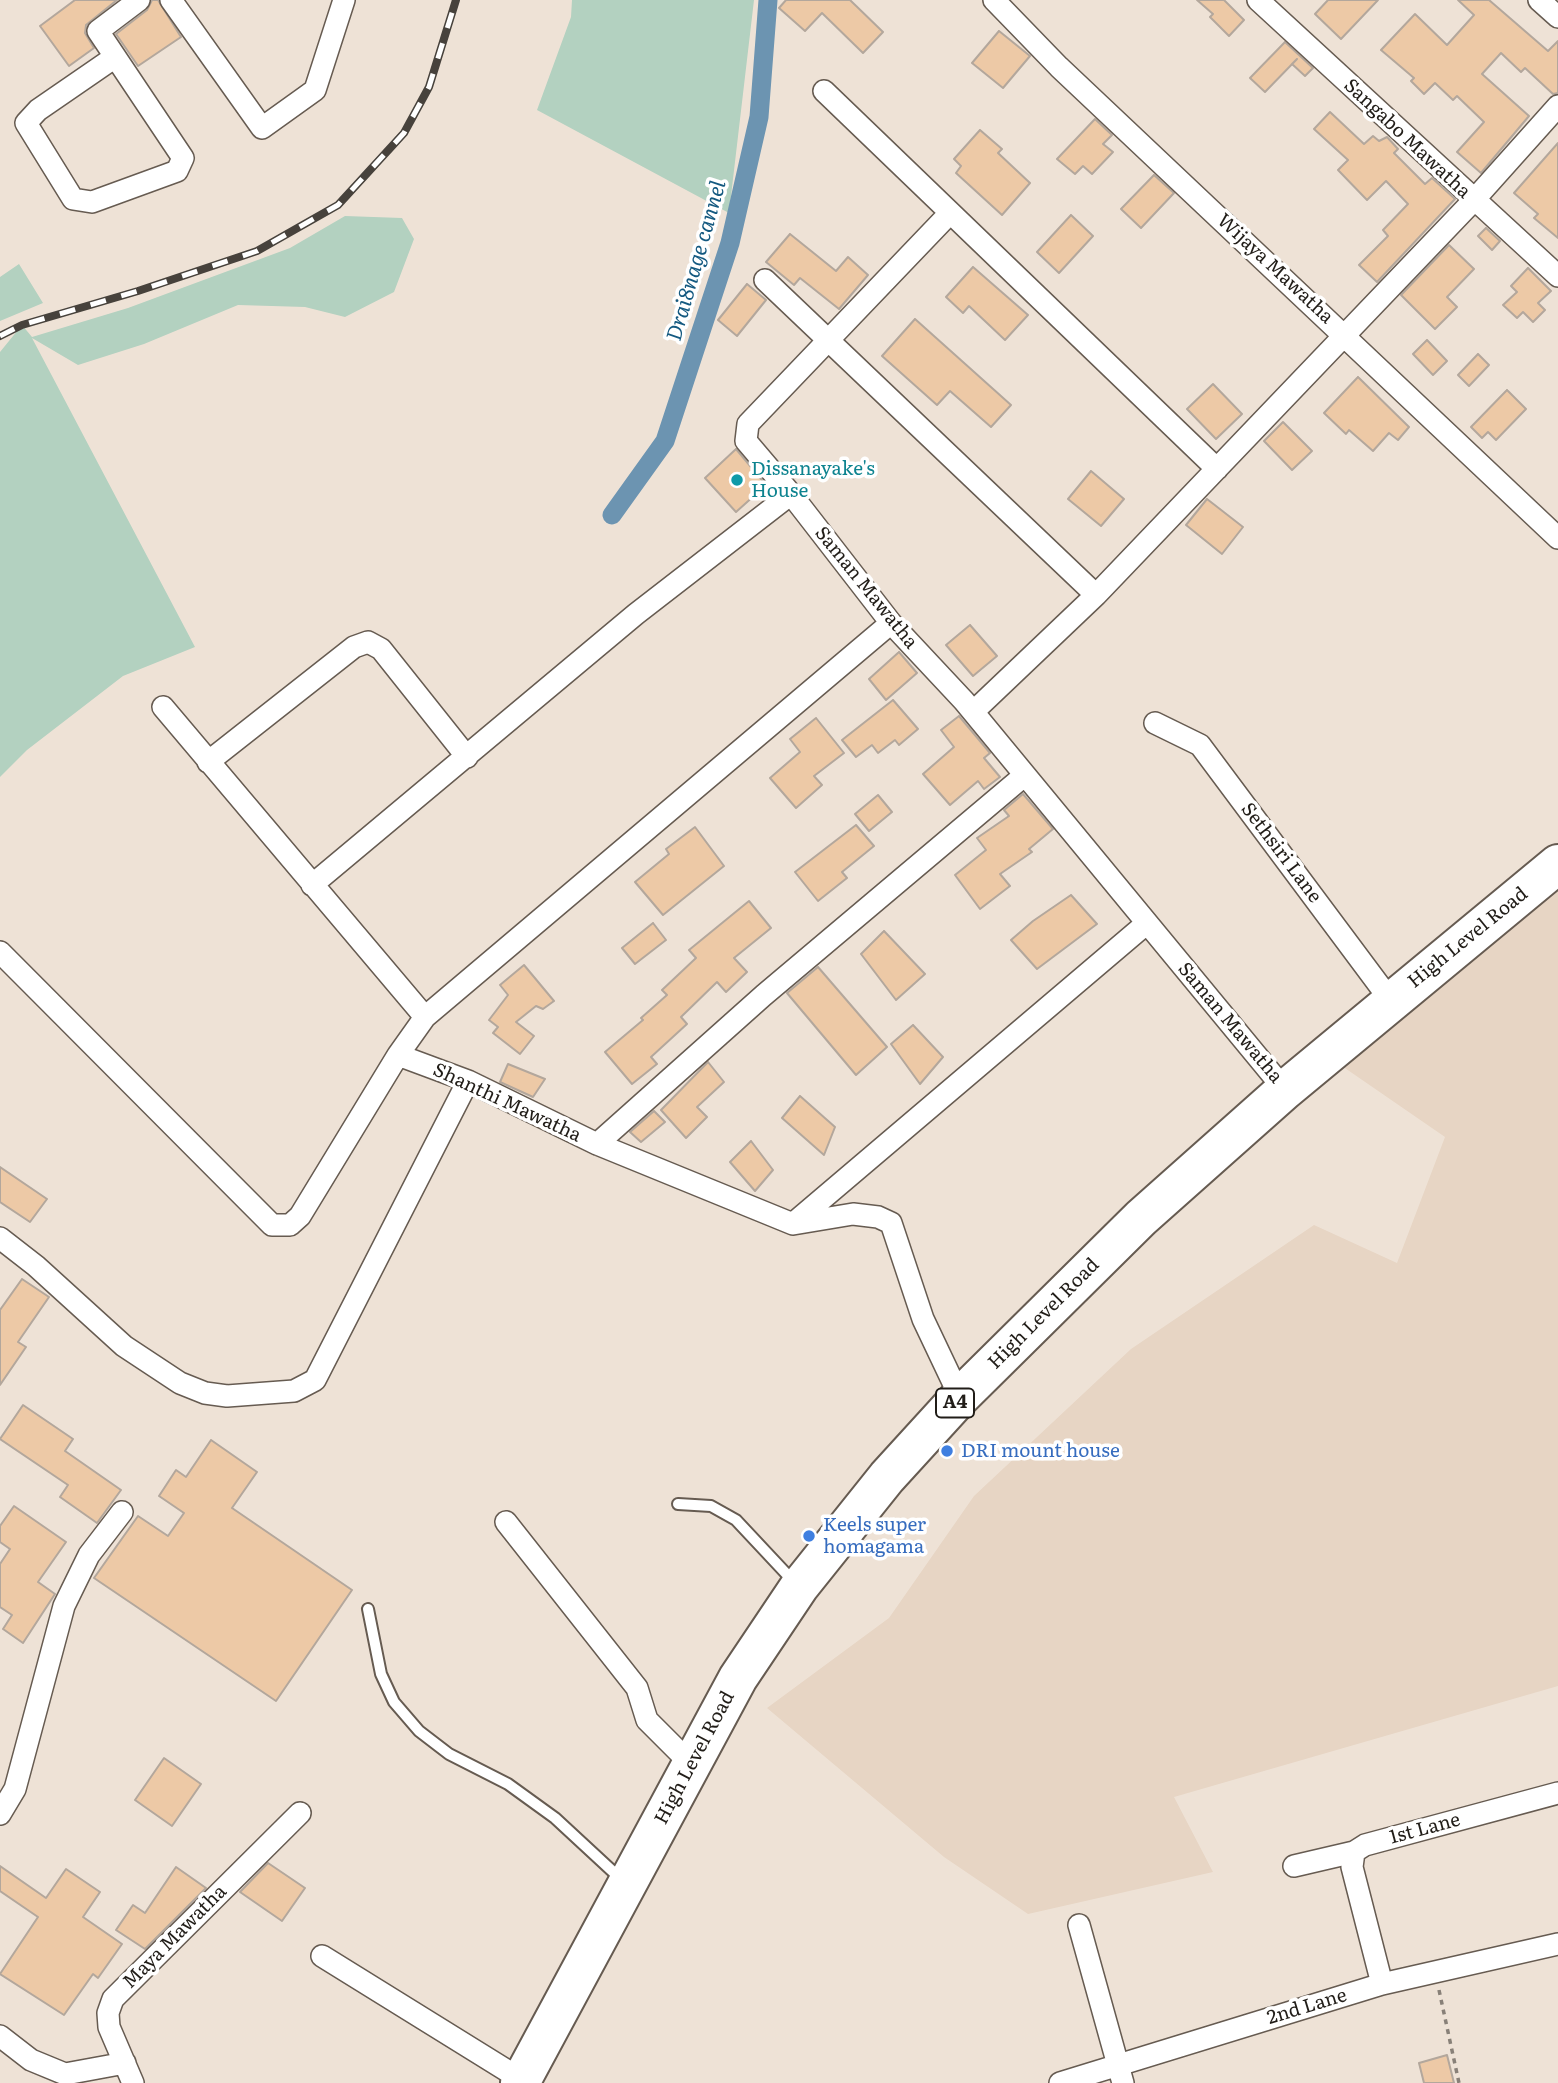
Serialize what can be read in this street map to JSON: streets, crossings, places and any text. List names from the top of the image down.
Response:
{
  "streets": {
    "highway": ["High Level Road", "A4"],
    "street": [
      "Sangabo Mawatha",
      "Wijaya Mawatha",
      "Saman Mawatha",
      "Sethsiri Lane",
      "Shanthi Mawatha",
      "1st Lane",
      "Maya Mawatha",
      "2nd Lane"
    ]
  },
  "crossings": [
    ["Saman Mawatha", "High Level Road"],
    ["Sethsiri Lane", "High Level Road"]
  ],
  "water": ["Drai8nage cannel"],
  "places": ["Dissanayake's House", "DRI mount house", "Keels super homagama"]
}
